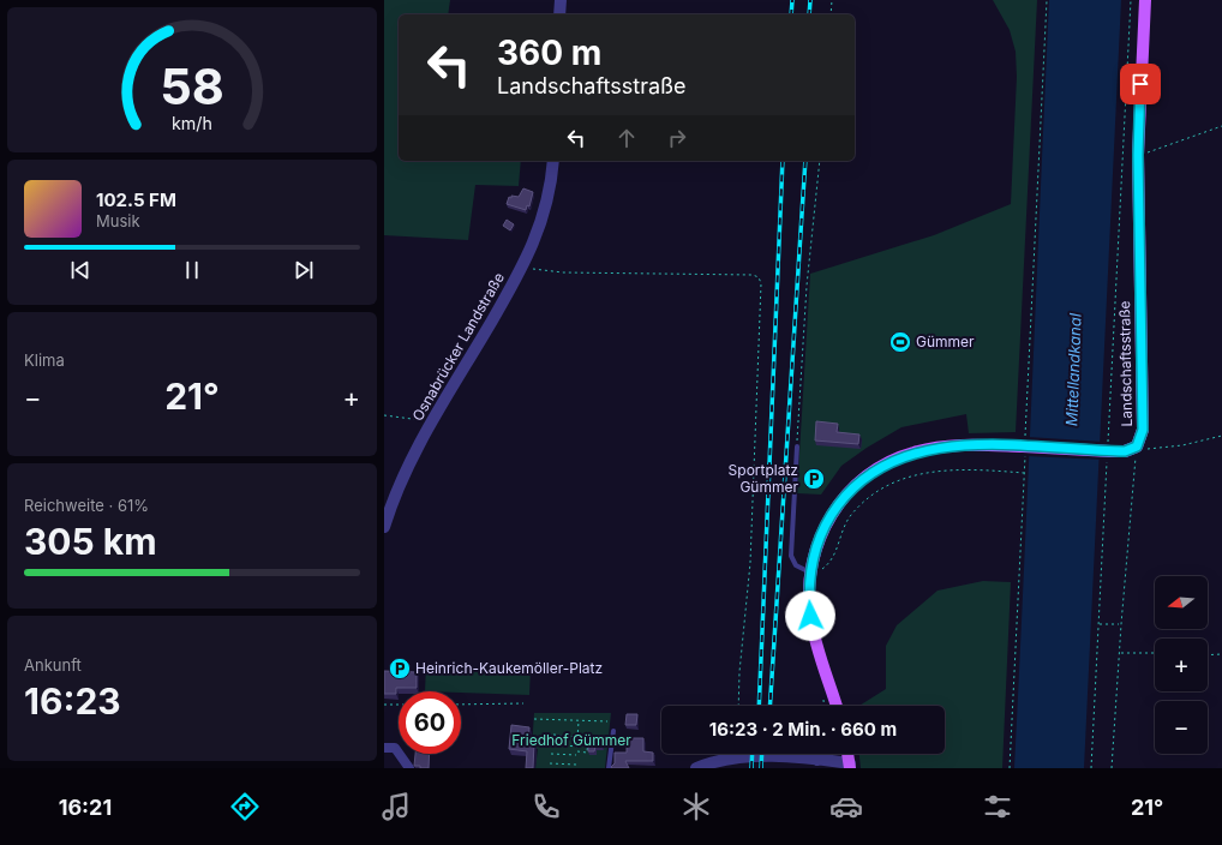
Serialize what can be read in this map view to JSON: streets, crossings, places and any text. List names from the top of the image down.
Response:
{
  "streets": {
    "main road": ["Landschaftsstraße"],
    "street": ["Osnabrücker Landstraße"]
  },
  "water": ["Mittellandkanal"],
  "parks": ["Friedhof Gümmer"],
  "places": {
    "sports": ["Gümmer"],
    "parking": ["Sportplatz Gümmer", "Heinrich-Kaukemöller-Platz"]
  },
  "north": "left",
  "page": {
    "turn": ["360 m", "Landschaftsstraße"],
    "song": ["102.5 FM", "Musik"],
    "tile": [
      "Klima",
      ["Reichweite · 61%", "305 km"],
      ["Ankunft", "16:23"]
    ],
    "heat": ["−", "21°", "+"],
    "map_buttons": ["+", "−"],
    "limit": "60",
    "trip": "16:23 · 2 Min. · 660 m",
    "tabs": ["16:21", "21°"],
    "gauge": ["58", "km/h"]
  }
}
